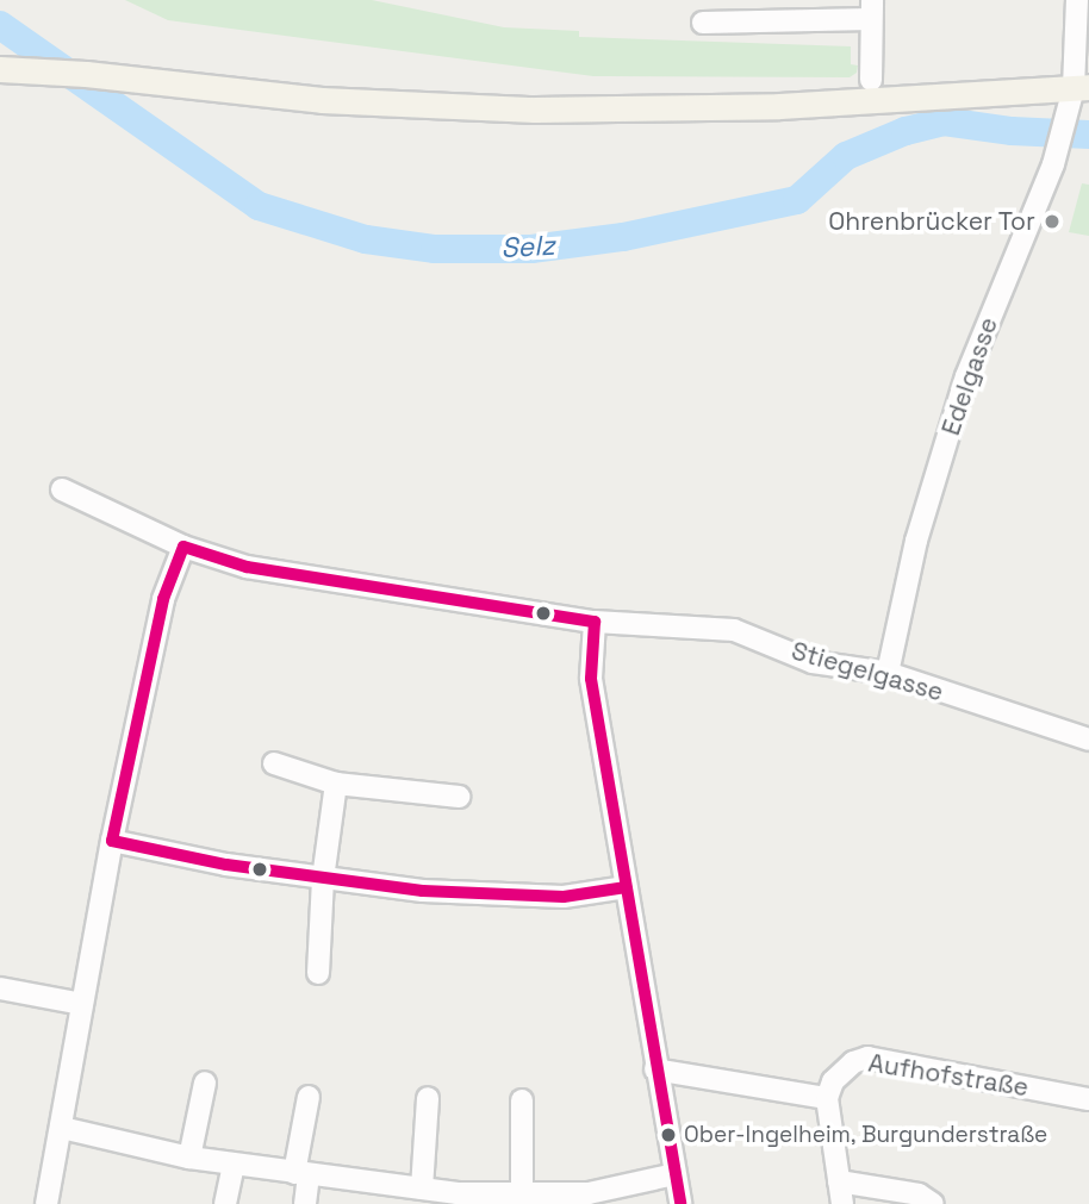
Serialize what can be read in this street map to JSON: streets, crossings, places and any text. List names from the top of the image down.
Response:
{
  "streets": {
    "street": ["Edelgasse", "Stiegelgasse", "Aufhofstraße"]
  },
  "crossings": [
    ["Edelgasse", "Stiegelgasse"]
  ],
  "water": ["Selz"],
  "places": ["Ohrenbrücker Tor", "Ober-Ingelheim, Burgunderstraße"]
}
